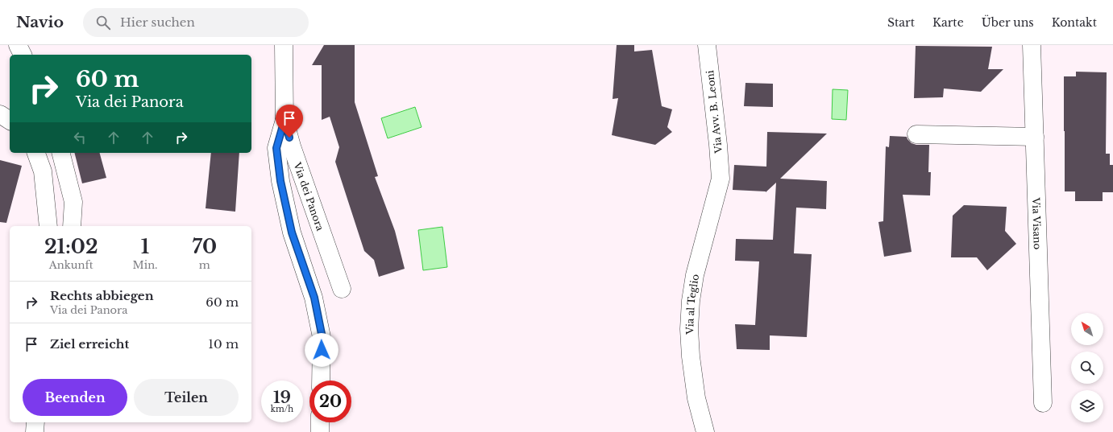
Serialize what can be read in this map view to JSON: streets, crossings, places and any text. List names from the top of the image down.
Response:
{
  "streets": {
    "street": [
      "Via Avv. B. Leoni",
      "Via dei Panora",
      "Via Visano",
      "Via al Teglio"
    ]
  },
  "crossings": [
    ["Via Avv. B. Leoni", "Via al Teglio"]
  ],
  "north": "top left",
  "page": {
    "header": "Navio",
    "search": "Hier suchen",
    "nav": [
      "Start",
      "Karte",
      "Über uns",
      "Kontakt"
    ],
    "turn": ["60 m", "Via dei Panora"],
    "eta": [
      "21:02",
      "Ankunft",
      "1",
      "Min.",
      "70",
      "m"
    ],
    "list": [
      {
        "name": "Rechts abbiegen",
        "note": "Via dei Panora",
        "value": "60 m"
      },
      {
        "name": "Ziel erreicht",
        "value": "10 m"
      }
    ],
    "buttons": ["Beenden", "Teilen"],
    "speed": "19 km/h",
    "limit": "20"
  }
}
